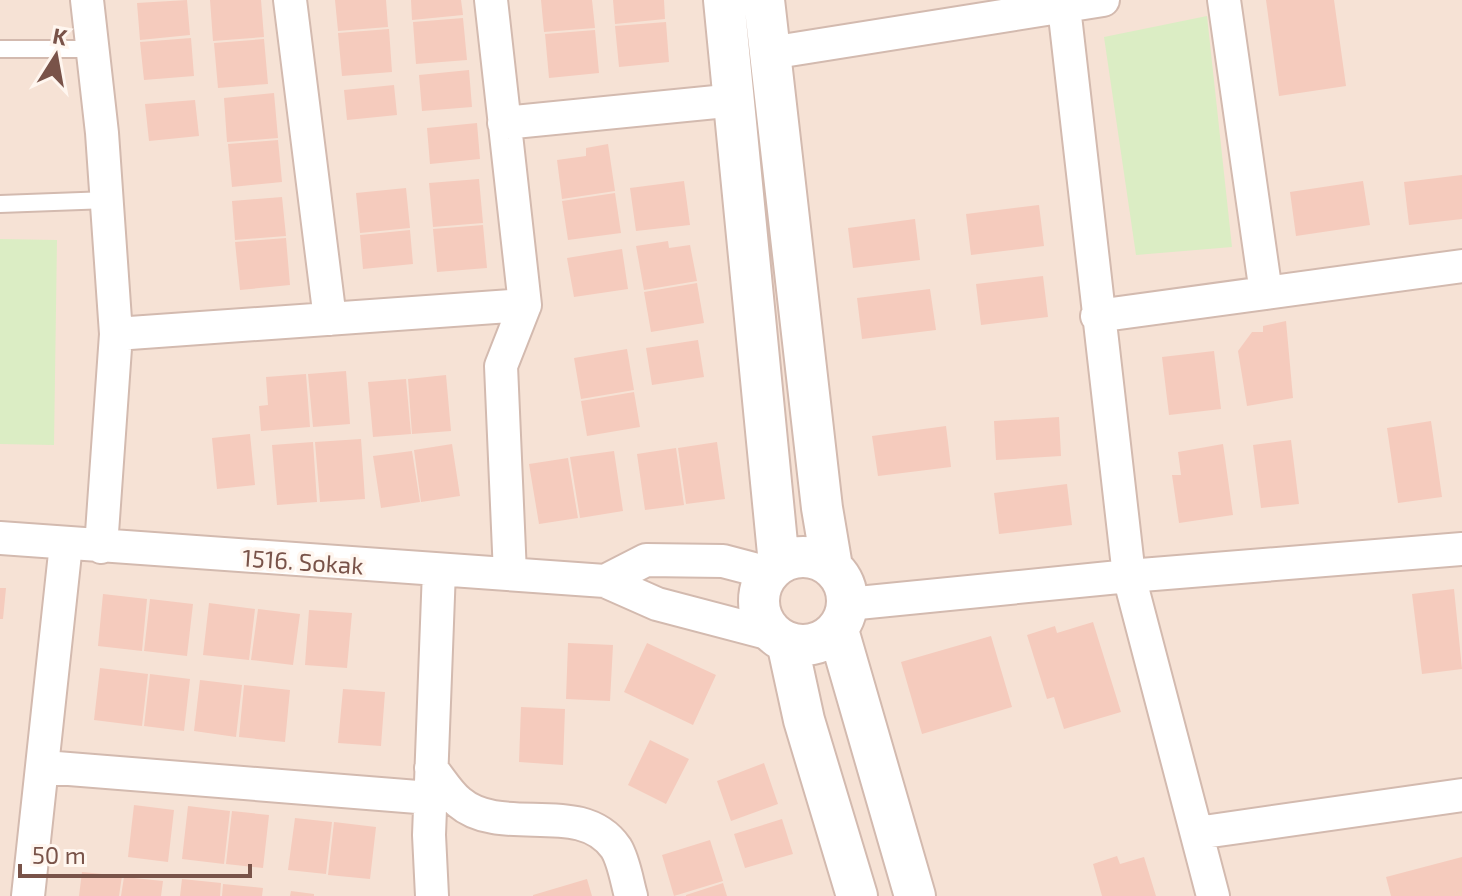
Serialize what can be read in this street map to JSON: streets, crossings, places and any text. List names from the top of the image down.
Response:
{
  "streets": {
    "street": ["1516. Sokak"]
  },
  "scale_bar": "50 m",
  "north": "top"
}
